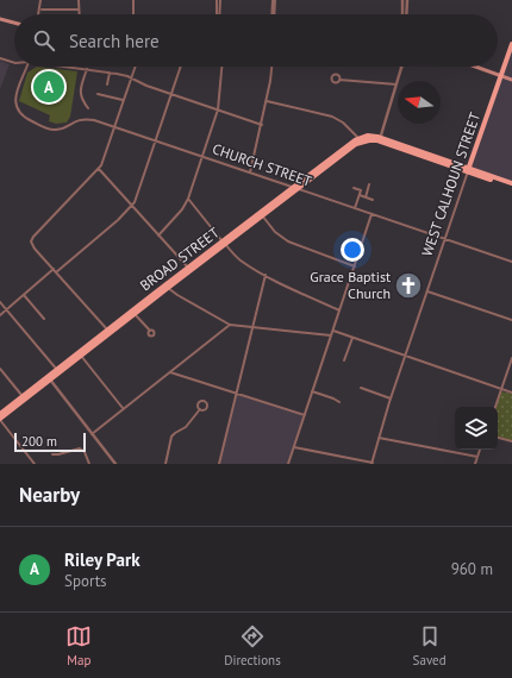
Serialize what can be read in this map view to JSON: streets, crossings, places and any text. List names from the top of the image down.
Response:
{
  "streets": {
    "main road": ["WEST CALHOUN STREET", "BROAD STREET"],
    "street": ["CHURCH STREET"]
  },
  "crossings": [
    ["CHURCH STREET", "WEST CALHOUN STREET"],
    ["CHURCH STREET", "BROAD STREET"]
  ],
  "places": {
    "church": ["Grace Baptist Church"]
  },
  "scale_bar": "200 m",
  "north": "left",
  "page": {
    "search": "Search here",
    "pins": "A",
    "scale": "200 m",
    "heading": "Nearby",
    "list": [
      {
        "mark": "A",
        "name": "Riley Park",
        "note": "Sports",
        "value": "960 m"
      }
    ],
    "nav": ["Map", "Directions", "Saved"]
  }
}
